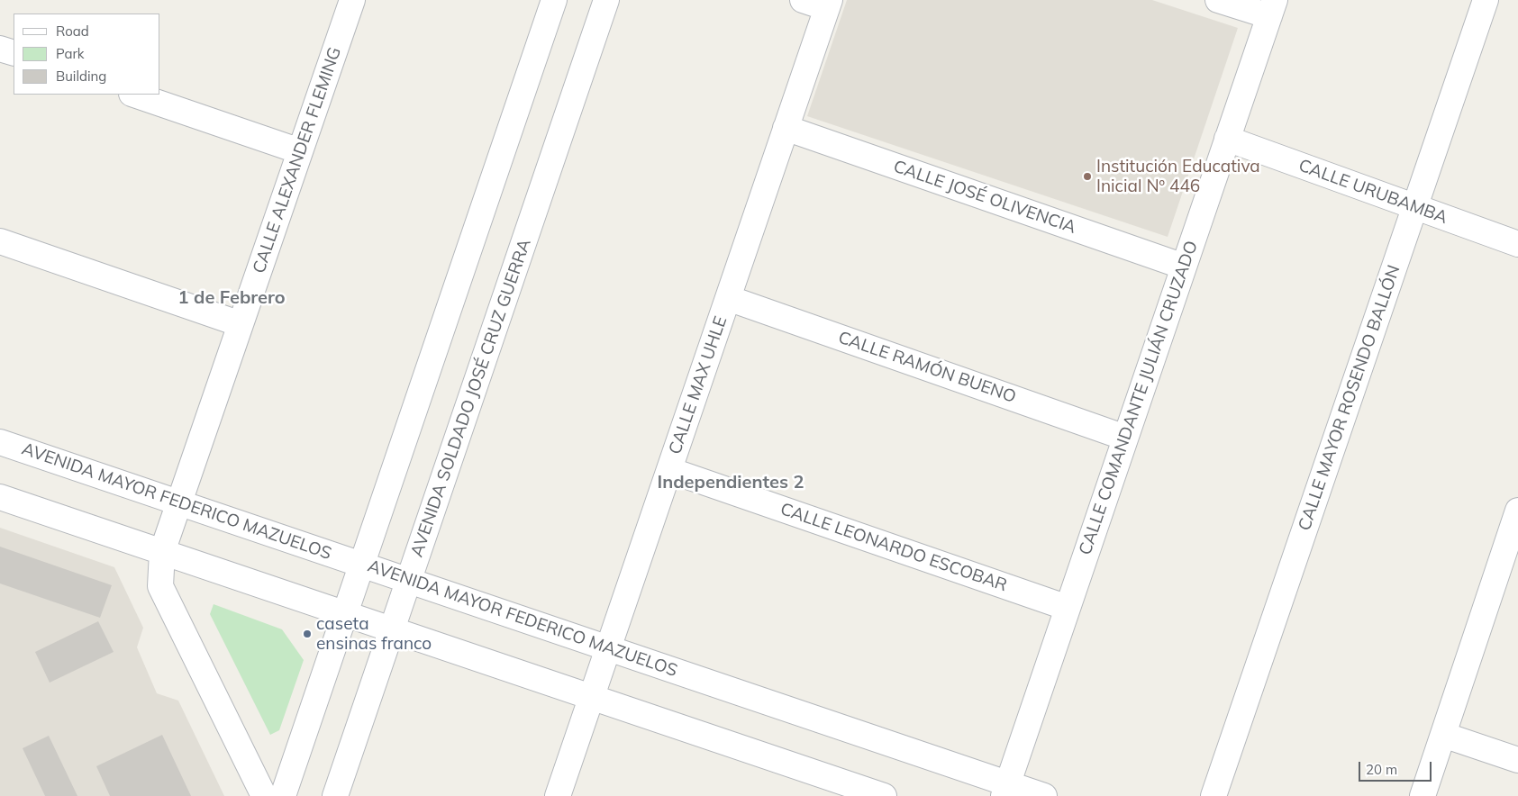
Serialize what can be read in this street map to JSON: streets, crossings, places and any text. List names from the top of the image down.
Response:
{
  "streets": {
    "street": [
      "CALLE ALEXANDER FLEMING",
      "CALLE URUBAMBA",
      "CALLE JOSÉ OLIVENCIA",
      "CALLE RAMÓN BUENO",
      "CALLE MAX UHLE",
      "AVENIDA SOLDADO JOSÉ CRUZ GUERRA",
      "CALLE COMANDANTE JULIÁN CRUZADO",
      "CALLE MAYOR ROSENDO BALLÓN",
      "AVENIDA MAYOR FEDERICO MAZUELOS",
      "CALLE LEONARDO ESCOBAR"
    ]
  },
  "crossings": [
    ["CALLE ALEXANDER FLEMING", "AVENIDA MAYOR FEDERICO MAZUELOS"],
    ["CALLE URUBAMBA", "CALLE COMANDANTE JULIÁN CRUZADO"],
    ["CALLE URUBAMBA", "CALLE MAYOR ROSENDO BALLÓN"],
    ["CALLE JOSÉ OLIVENCIA", "CALLE MAX UHLE"],
    ["CALLE JOSÉ OLIVENCIA", "CALLE COMANDANTE JULIÁN CRUZADO"],
    ["CALLE RAMÓN BUENO", "CALLE MAX UHLE"],
    ["CALLE RAMÓN BUENO", "CALLE COMANDANTE JULIÁN CRUZADO"],
    ["CALLE MAX UHLE", "AVENIDA MAYOR FEDERICO MAZUELOS"],
    ["CALLE MAX UHLE", "CALLE LEONARDO ESCOBAR"],
    ["AVENIDA SOLDADO JOSÉ CRUZ GUERRA", "AVENIDA MAYOR FEDERICO MAZUELOS"],
    ["CALLE COMANDANTE JULIÁN CRUZADO", "AVENIDA MAYOR FEDERICO MAZUELOS"],
    ["CALLE COMANDANTE JULIÁN CRUZADO", "CALLE LEONARDO ESCOBAR"]
  ],
  "districts": ["1 de Febrero", "Independientes 2"],
  "places": ["Institución Educativa Inicial Nº 446", "caseta ensinas franco"],
  "legend": ["Road", "Park", "Building"],
  "scale_bar": "20 m"
}
